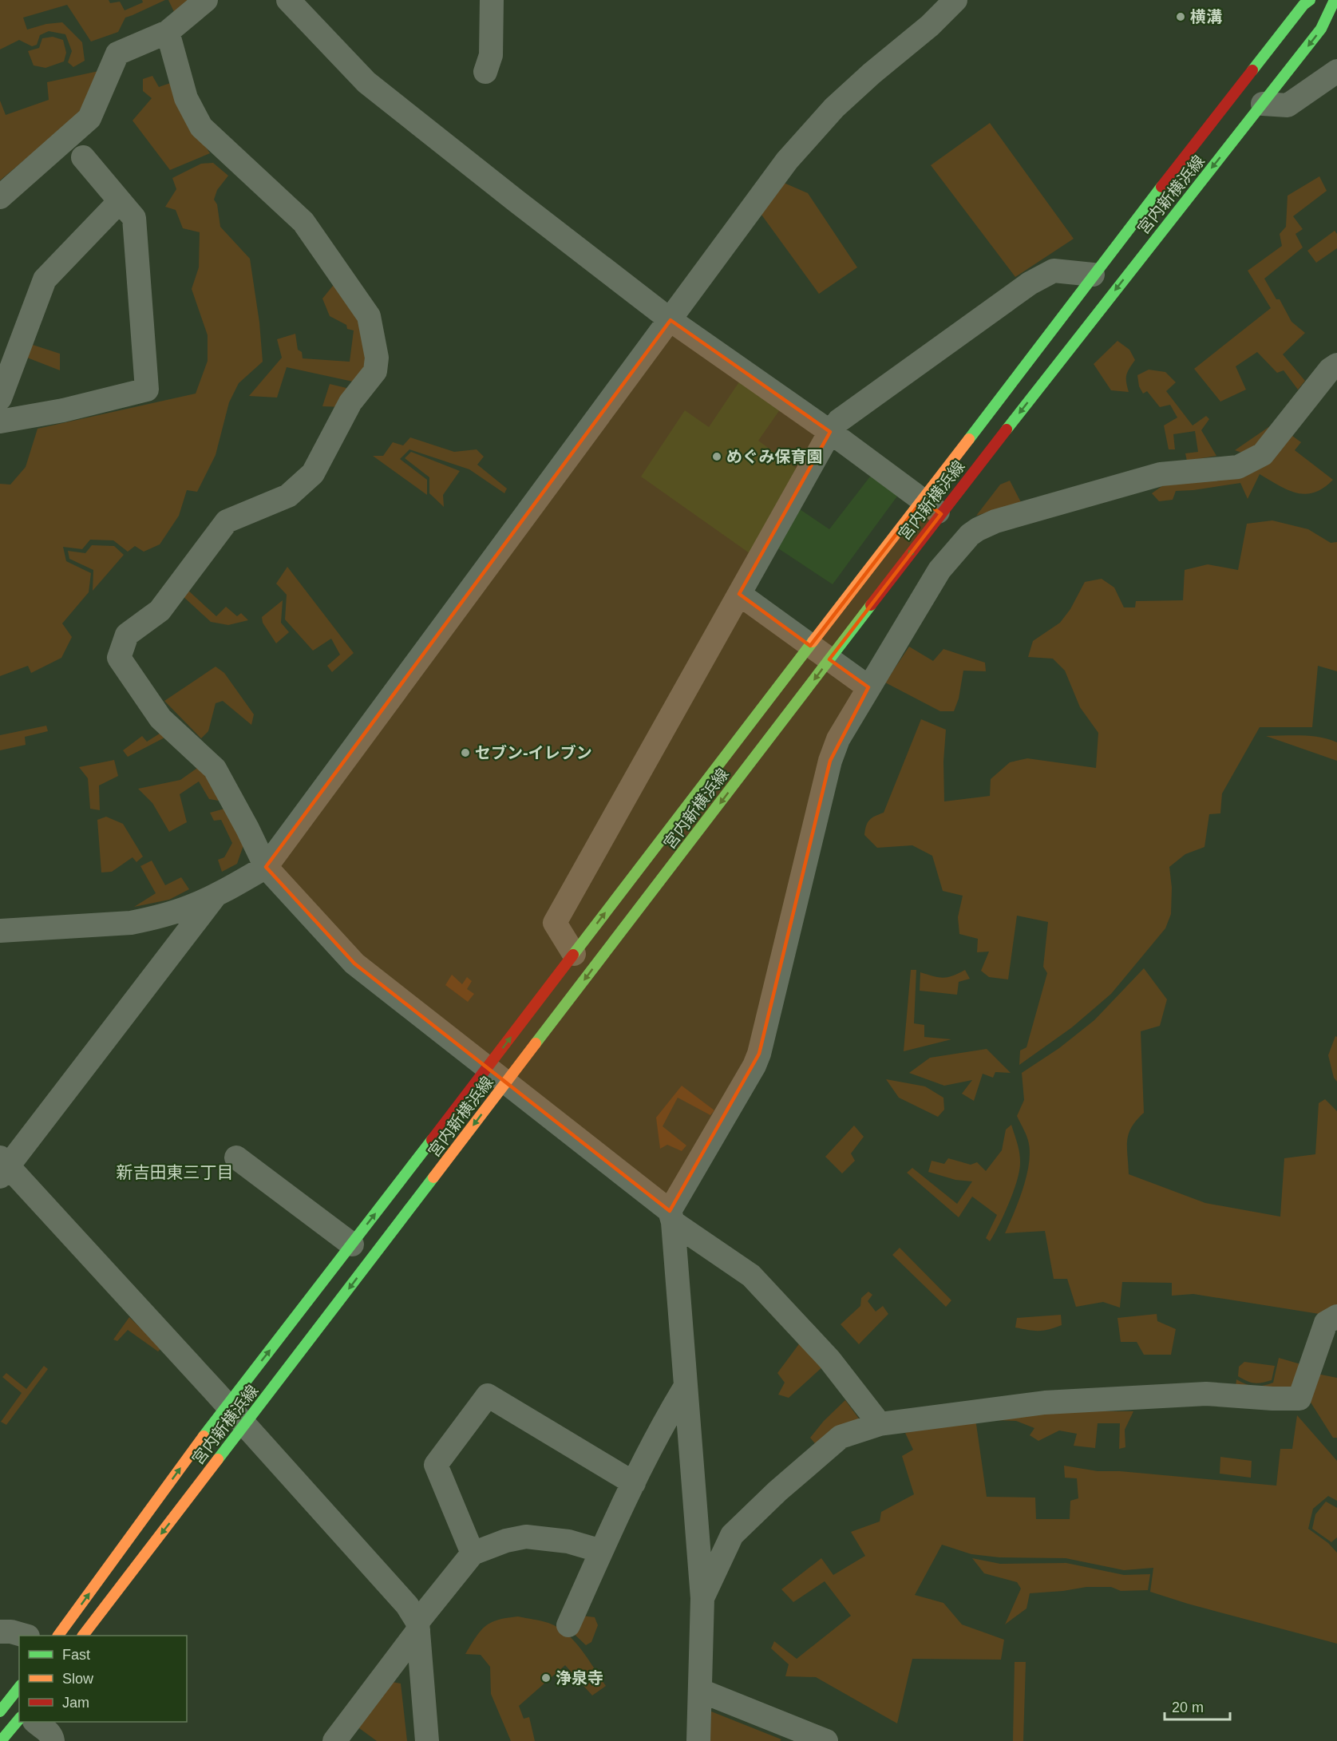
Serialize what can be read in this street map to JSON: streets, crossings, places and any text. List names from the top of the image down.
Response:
{
  "streets": {
    "street": ["宮内新横浜線"]
  },
  "districts": ["新吉田東三丁目"],
  "places": [
    "横溝",
    "めぐみ保育園",
    "セブン-イレブン",
    "浄泉寺"
  ],
  "legend": ["Fast", "Slow", "Jam"],
  "scale_bar": "20 m"
}
